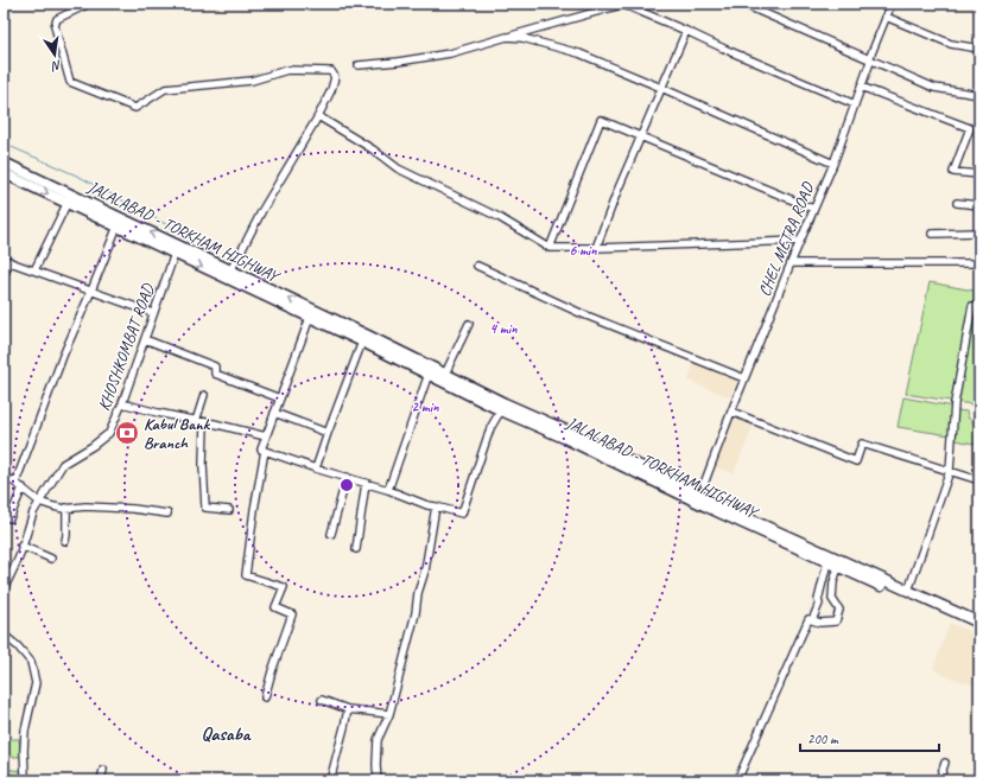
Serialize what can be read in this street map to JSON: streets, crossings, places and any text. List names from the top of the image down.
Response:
{
  "streets": {
    "highway": ["JALALABAD - TORKHAM HIGHWAY"],
    "street": ["CHEL METRA ROAD", "KHOSHKOMBAT ROAD"]
  },
  "crossings": [
    ["JALALABAD - TORKHAM HIGHWAY", "KHOSHKOMBAT ROAD"]
  ],
  "districts": ["Qasaba"],
  "places": {
    "bank": ["Kabul Bank Branch"]
  },
  "scale_bar": "200 m",
  "north": "bottom",
  "rings": ["6 min", "4 min", "2 min"]
}
